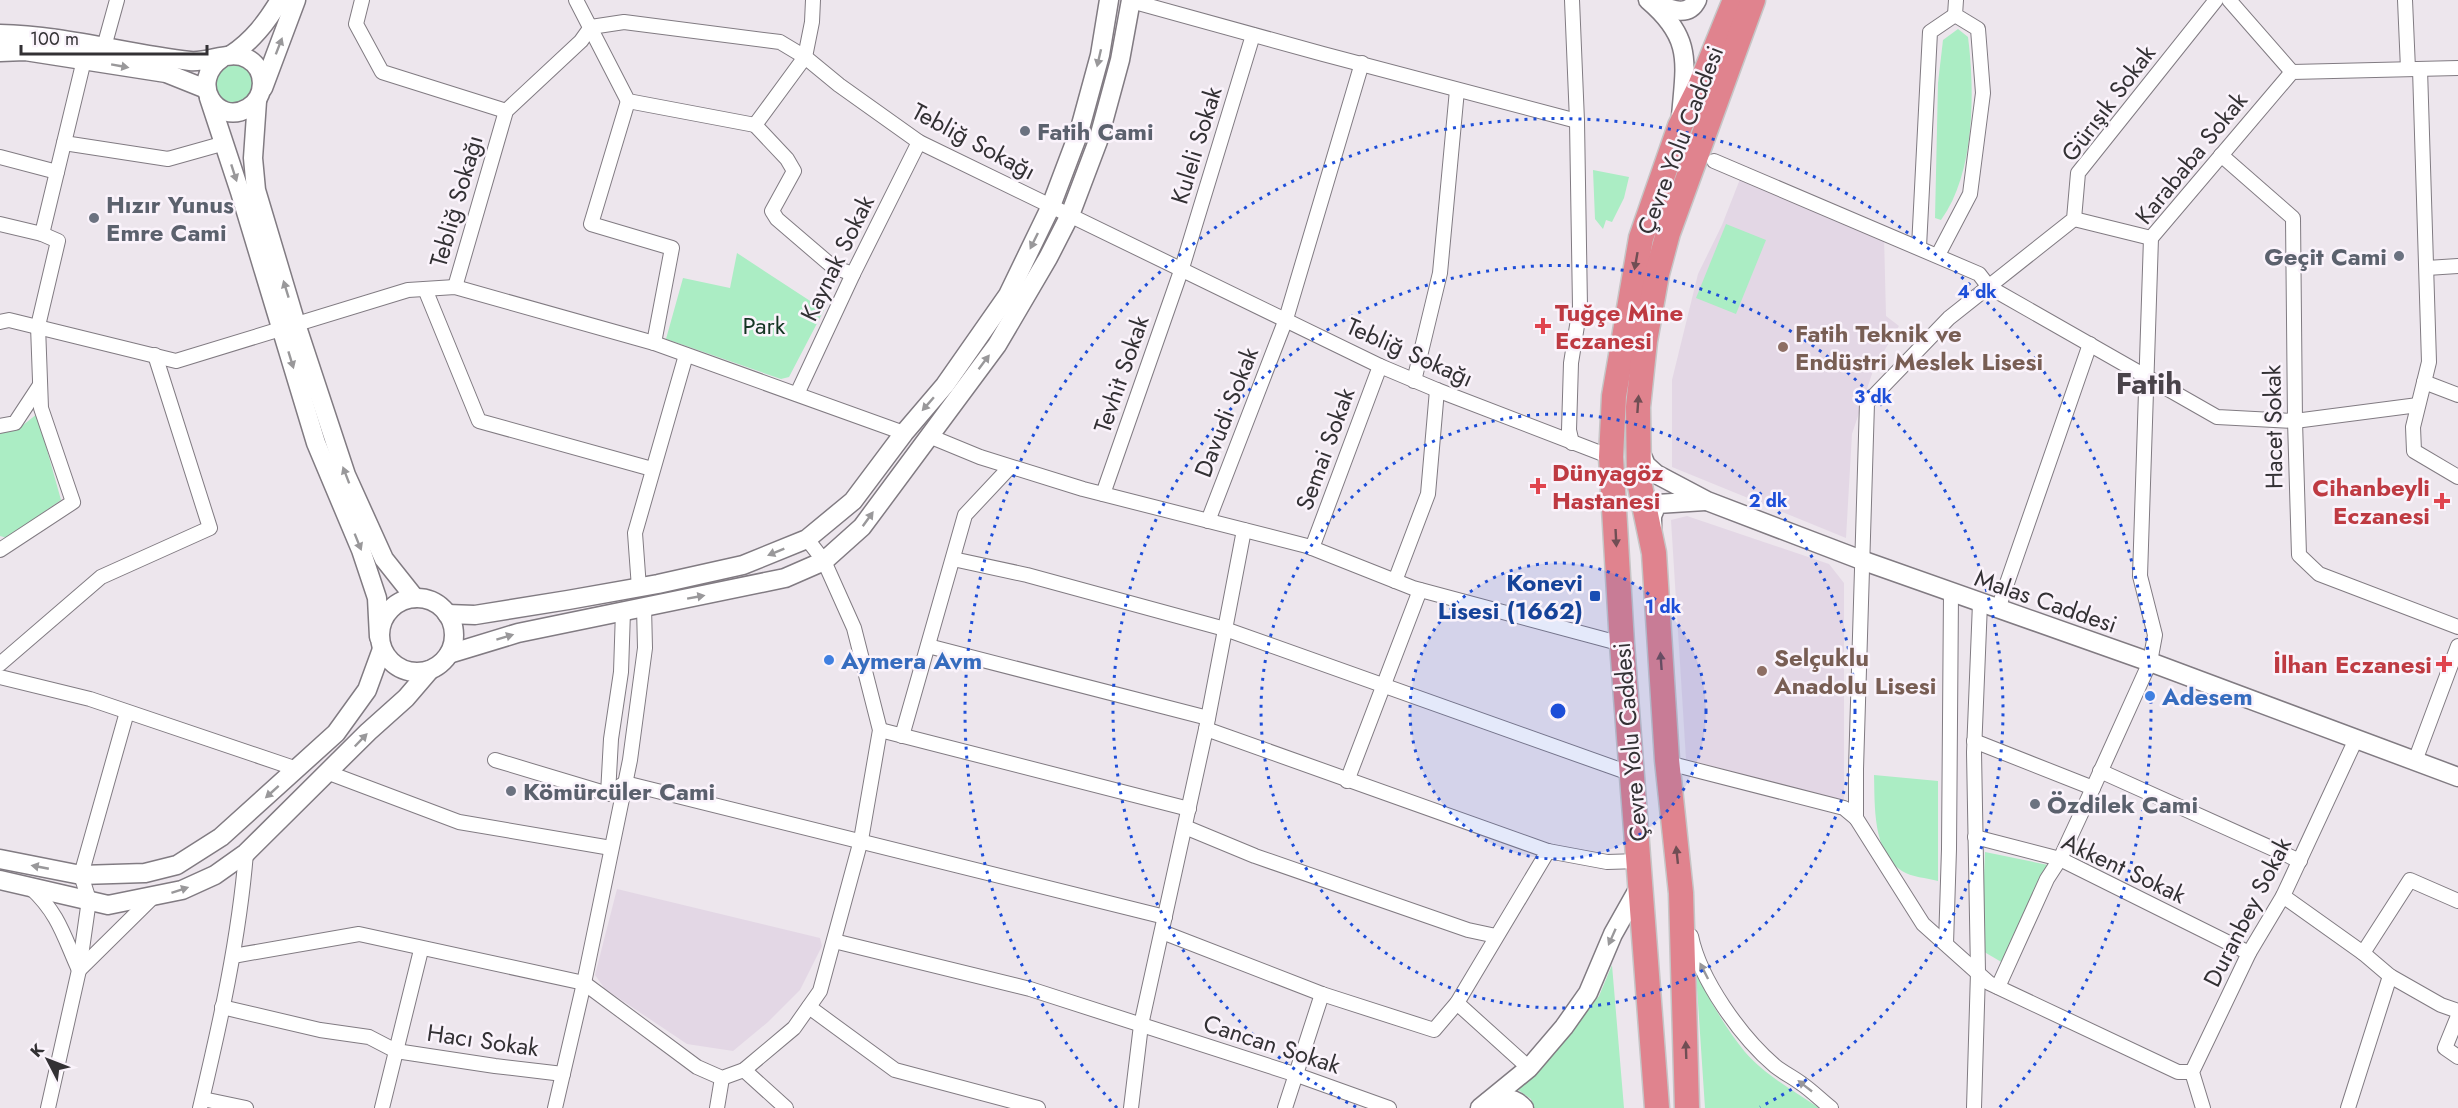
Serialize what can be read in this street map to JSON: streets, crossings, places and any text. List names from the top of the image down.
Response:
{
  "streets": {
    "highway": ["Çevre Yolu Caddesi"],
    "main road": ["Malas Caddesi"],
    "street": [
      "Gürışık Sokak",
      "Tebliğ Sokağı",
      "Kuleli Sokak",
      "Karababa Sokak",
      "Kaynak Sokak",
      "Tevhit Sokak",
      "Davudi Sokak",
      "Hacet Sokak",
      "Semai Sokak",
      "Akkent Sokak",
      "Duranbey Sokak",
      "Hacı Sokak",
      "Cancan Sokak"
    ]
  },
  "crossings": [
    ["Çevre Yolu Caddesi", "Tebliğ Sokağı"],
    ["Çevre Yolu Caddesi", "Malas Caddesi"],
    ["Tebliğ Sokağı", "Kuleli Sokak"],
    ["Tebliğ Sokağı", "Kaynak Sokak"],
    ["Tebliğ Sokağı", "Tevhit Sokak"],
    ["Tebliğ Sokağı", "Davudi Sokak"],
    ["Tebliğ Sokağı", "Semai Sokak"],
    ["Kuleli Sokak", "Tevhit Sokak"],
    ["Karababa Sokak", "Hacet Sokak"],
    ["Karababa Sokak", "Malas Caddesi"],
    ["Karababa Sokak", "Akkent Sokak"],
    ["Malas Caddesi", "Duranbey Sokak"],
    ["Akkent Sokak", "Duranbey Sokak"]
  ],
  "districts": ["Fatih"],
  "parks": ["Park"],
  "places": {
    "other": [
      "Fatih Cami",
      "Hızır Yunus Emre Cami",
      "Geçit Cami",
      "Fatih Teknik ve Endüstri Meslek Lisesi",
      "Aymera Avm",
      "Selçuklu Anadolu Lisesi",
      "Adesem",
      "Kömürcüler Cami",
      "Özdilek Cami"
    ],
    "health": [
      "Tuğçe Mine Eczanesi",
      "Dünyagöz Hastanesi",
      "Cihanbeyli Eczanesi",
      "İlhan Eczanesi"
    ],
    "transit": ["Konevi Lisesi (1662)"]
  },
  "scale_bar": "100 m",
  "north": "top left",
  "rings": [
    "4 dk",
    "3 dk",
    "2 dk",
    "1 dk"
  ]
}
